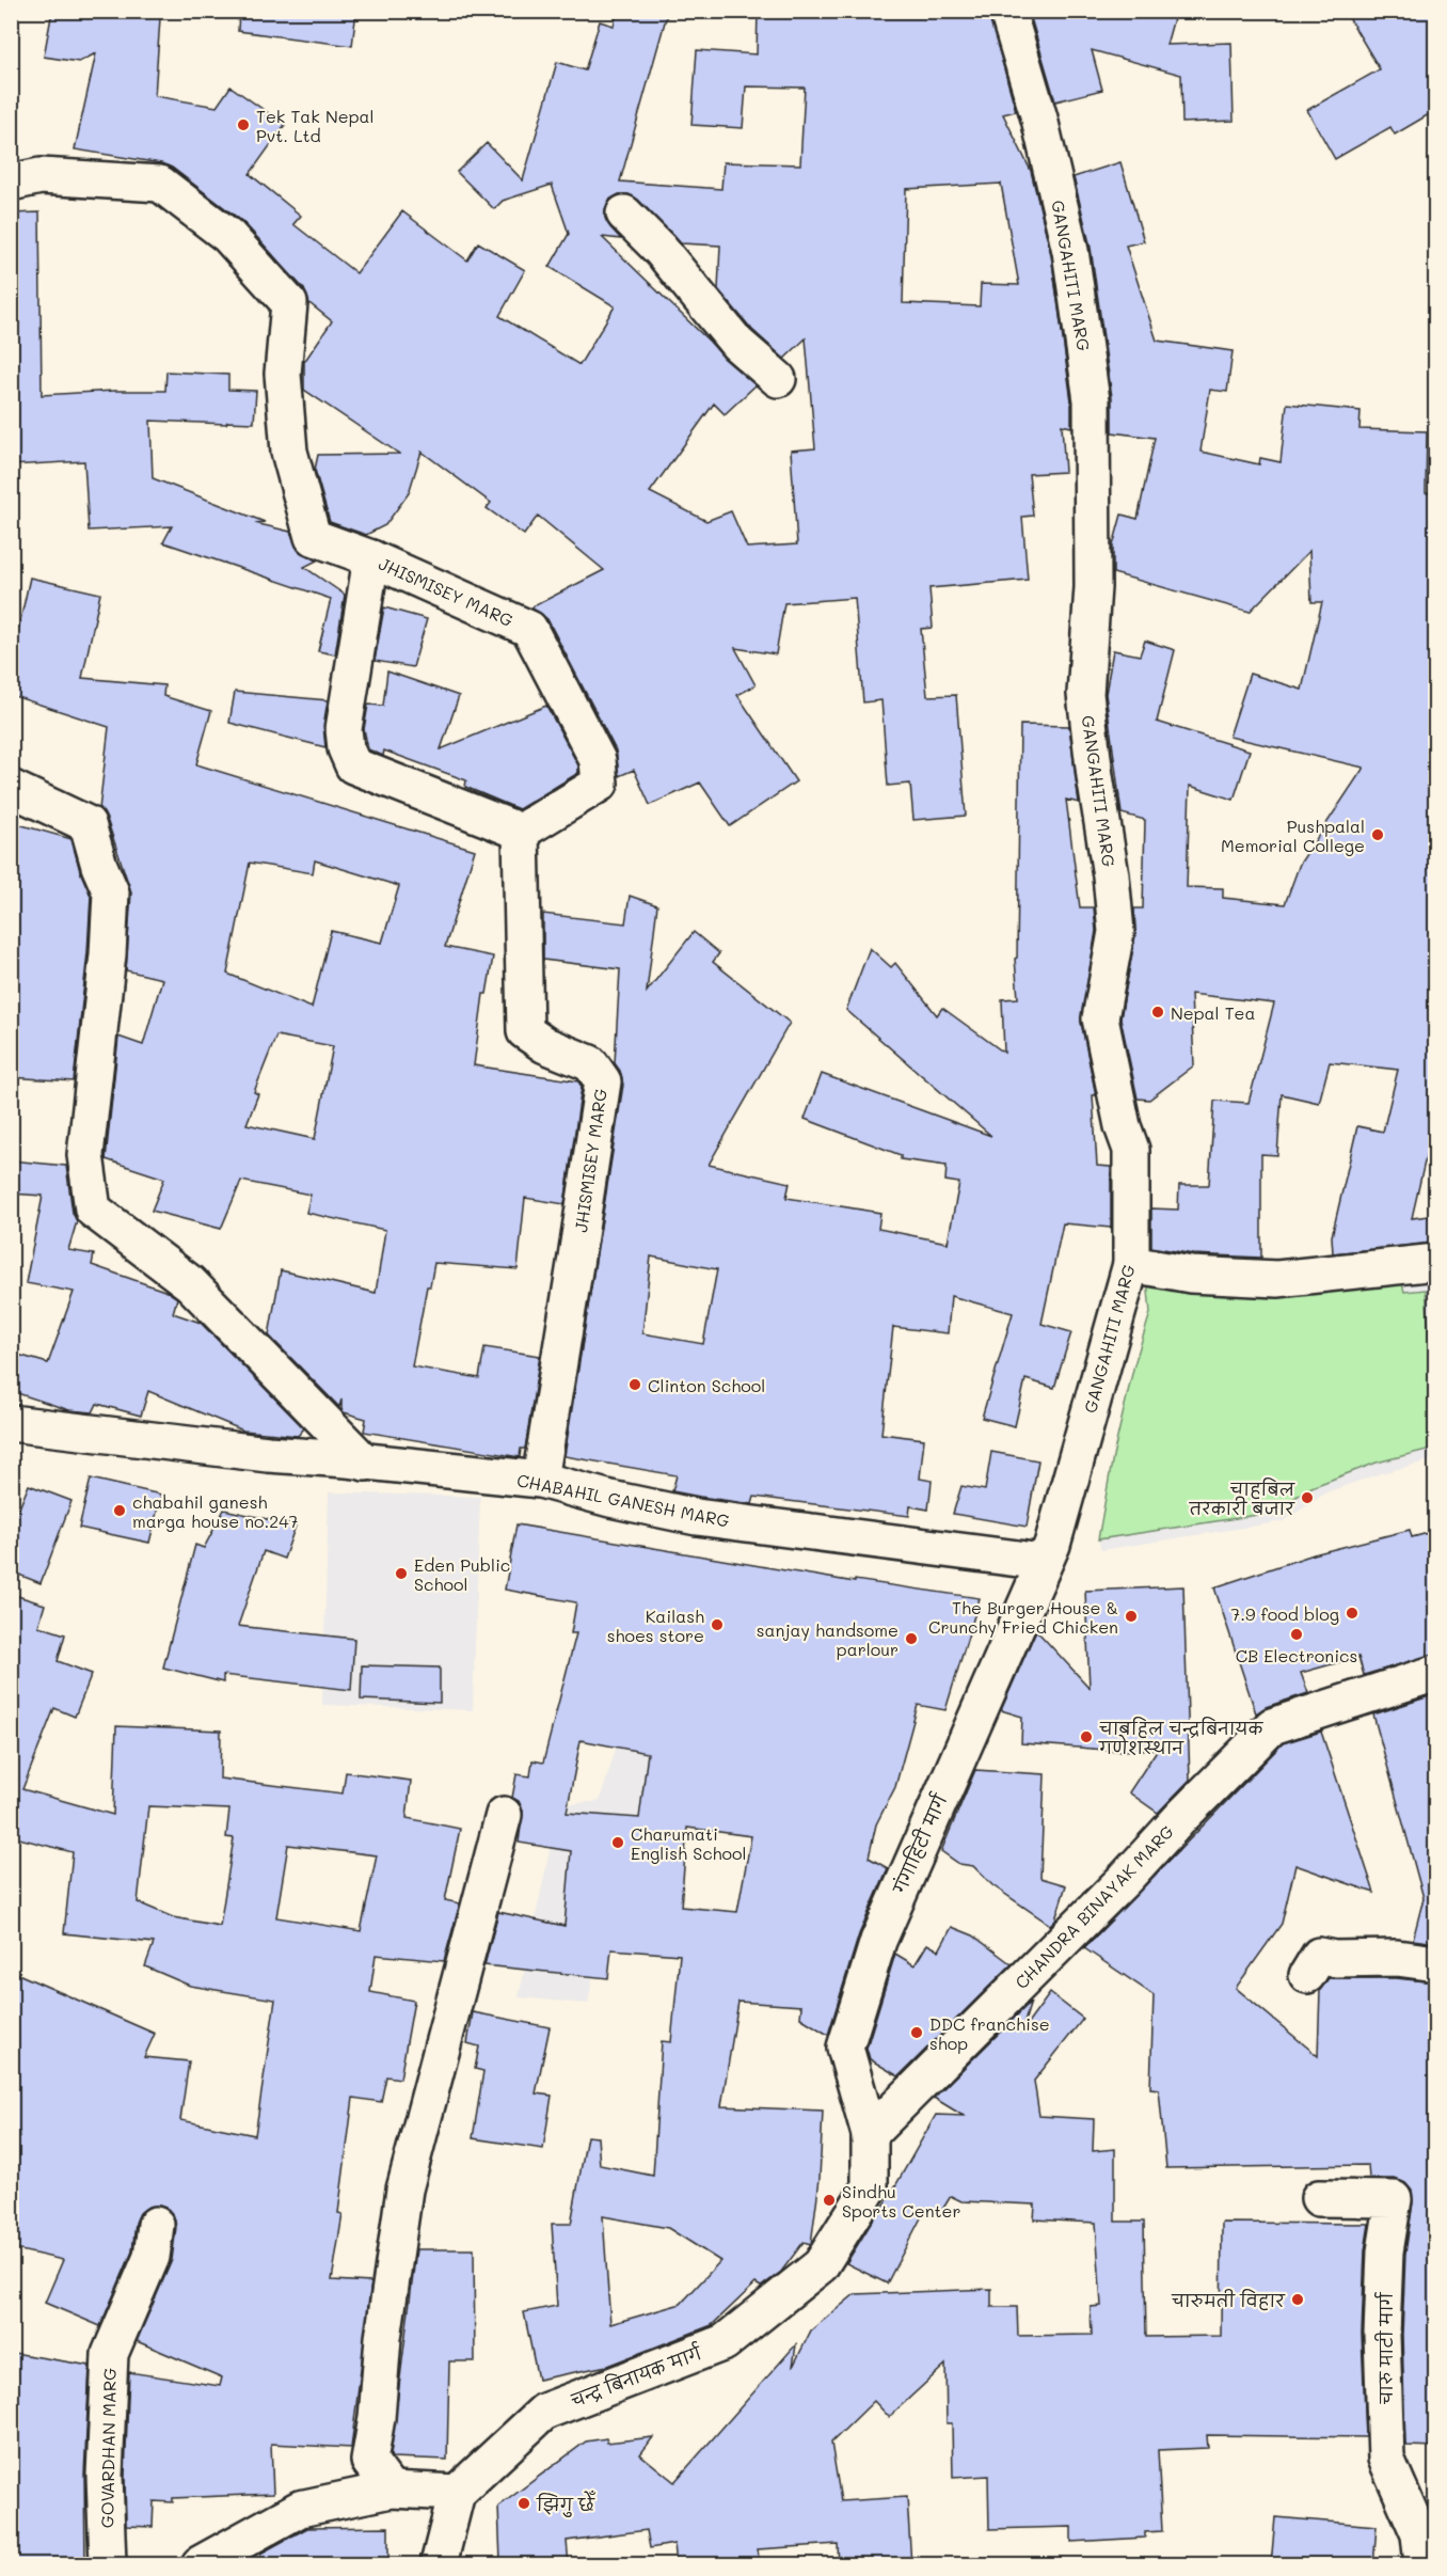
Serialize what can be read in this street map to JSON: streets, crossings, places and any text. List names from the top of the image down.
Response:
{
  "streets": {
    "street": [
      "GANGAHITI MARG",
      "JHISMISEY MARG",
      "CHABAHIL GANESH MARG",
      "गंगाहिटी मार्ग",
      "CHANDRA BINAYAK MARG",
      "चारु माटी मार्ग",
      "चन्द्र बिनायक मार्ग",
      "GOVARDHAN MARG"
    ]
  },
  "crossings": [
    ["GANGAHITI MARG", "CHABAHIL GANESH MARG"],
    ["GANGAHITI MARG", "गंगाहिटी मार्ग"],
    ["JHISMISEY MARG", "CHABAHIL GANESH MARG"],
    ["CHABAHIL GANESH MARG", "गंगाहिटी मार्ग"],
    ["गंगाहिटी मार्ग", "CHANDRA BINAYAK MARG"],
    ["गंगाहिटी मार्ग", "चन्द्र बिनायक मार्ग"],
    ["CHANDRA BINAYAK MARG", "चन्द्र बिनायक मार्ग"]
  ],
  "places": [
    "Tek Tak Nepal Pvt. Ltd",
    "Pushpalal Memorial College",
    "Nepal Tea",
    "Clinton School",
    "चाहबिल तरकारी बजार",
    "chabahil ganesh marga house no.247",
    "Eden Public School",
    "7.9 food blog",
    "The Burger House & Crunchy Fried Chicken",
    "Kailash shoes store",
    "CB Electronics",
    "sanjay handsome parlour",
    "चाबहिल चन्द्रबिनायक गणेशस्थान",
    "Charumati English School",
    "DDC franchise shop",
    "Sindhu Sports Center",
    "चारुमती विहार",
    "झिगु छेँ"
  ]
}
